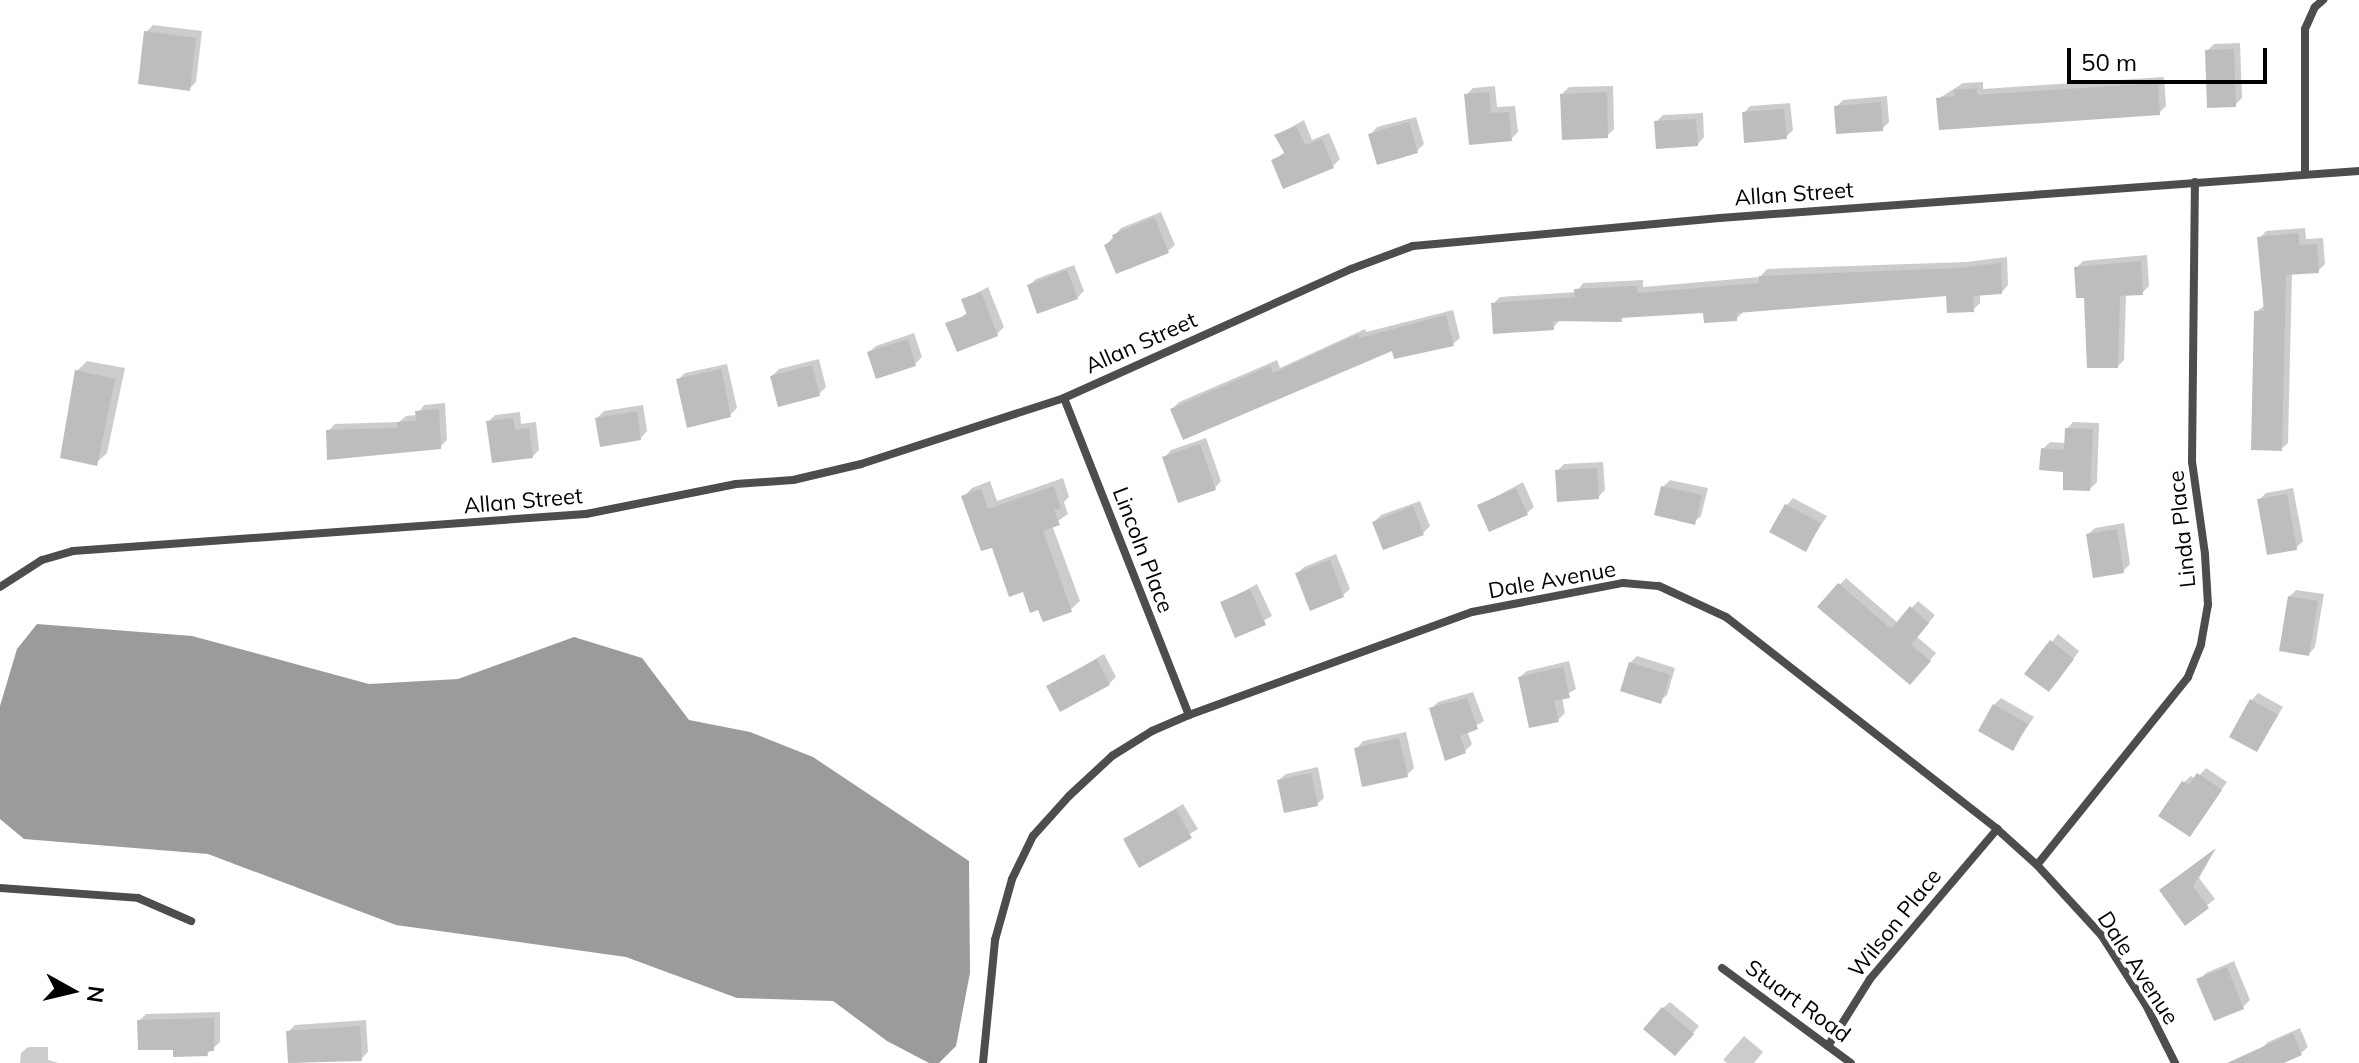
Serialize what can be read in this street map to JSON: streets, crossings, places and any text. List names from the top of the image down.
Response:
{
  "streets": {
    "street": [
      "Allan Street",
      "Linda Place",
      "Lincoln Place",
      "Dale Avenue",
      "Wilson Place",
      "Stuart Road"
    ]
  },
  "crossings": [
    ["Allan Street", "Linda Place"],
    ["Allan Street", "Lincoln Place"],
    ["Linda Place", "Dale Avenue"],
    ["Lincoln Place", "Dale Avenue"],
    ["Dale Avenue", "Wilson Place"],
    ["Wilson Place", "Stuart Road"]
  ],
  "scale_bar": "50 m",
  "north": "right"
}
